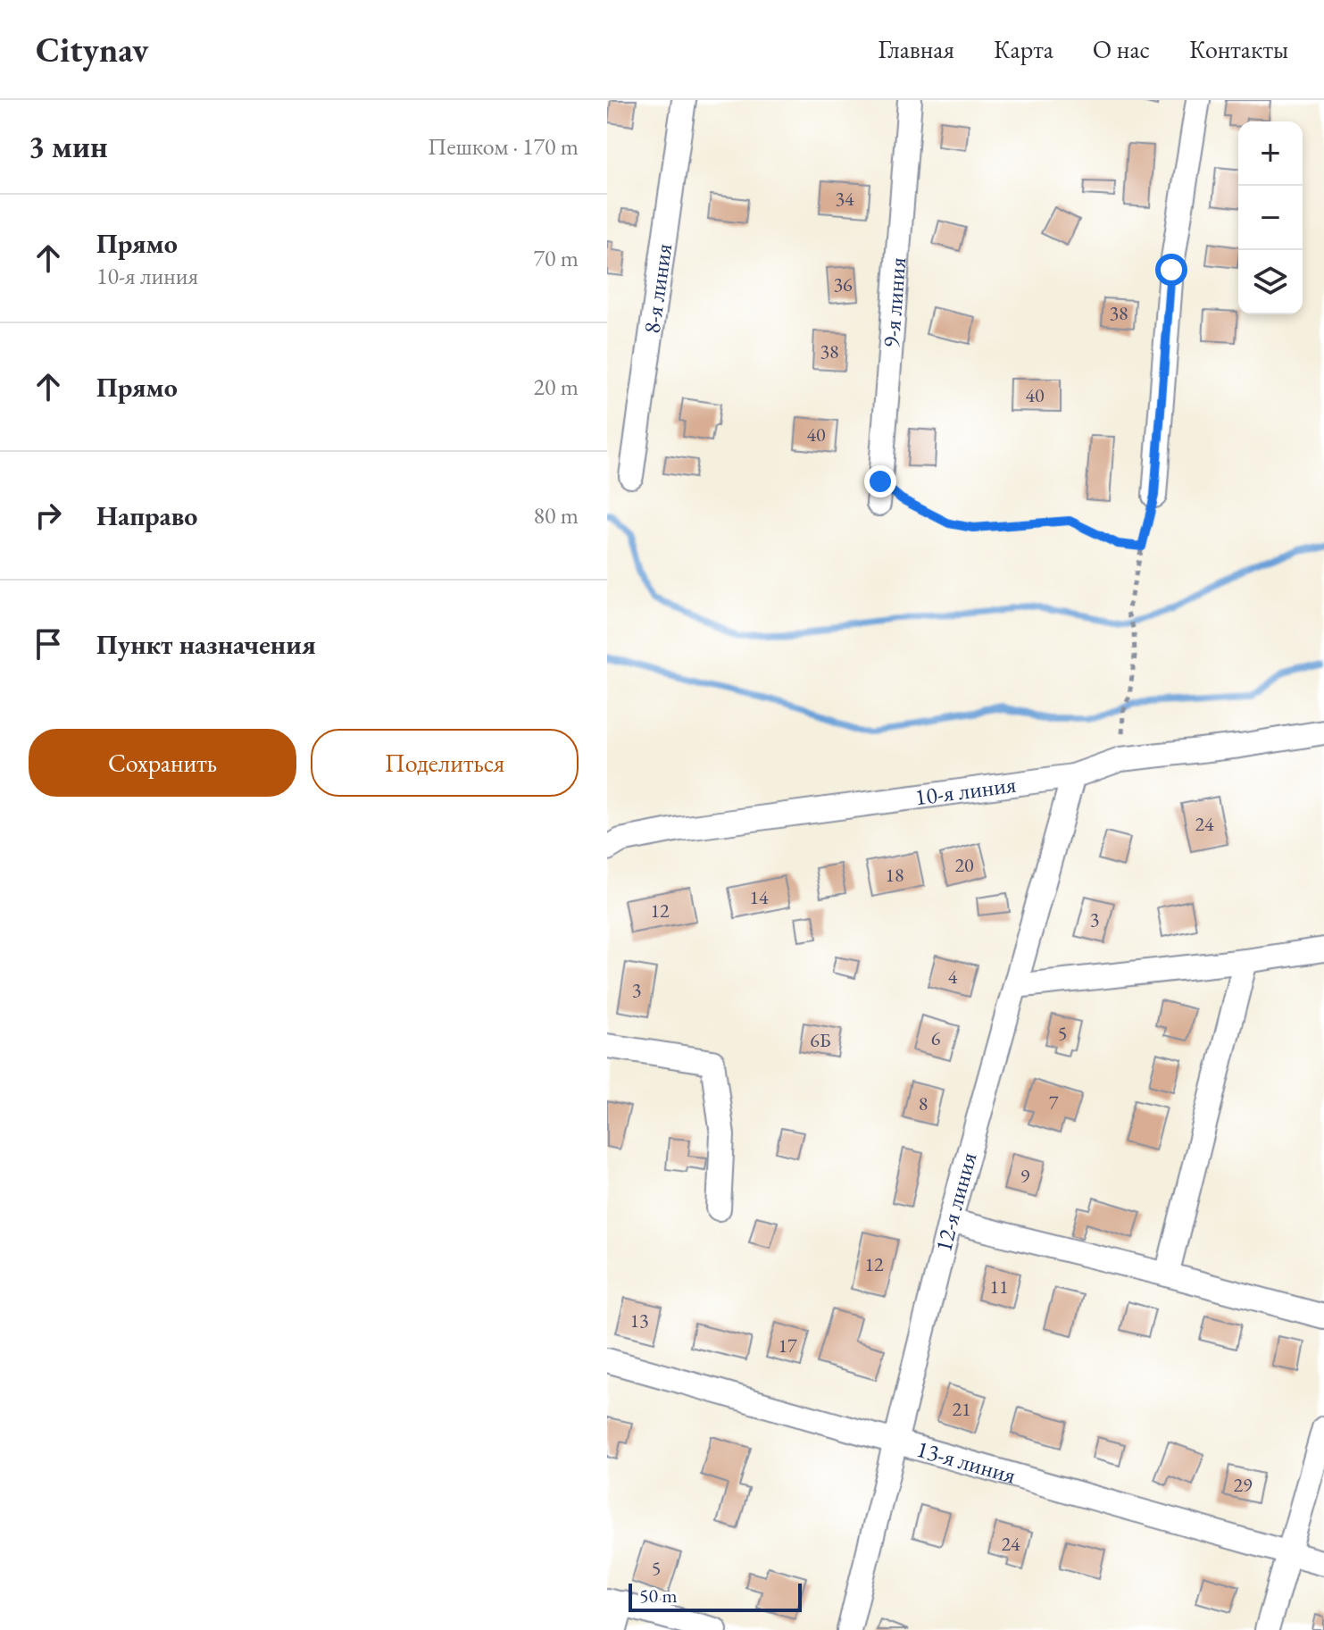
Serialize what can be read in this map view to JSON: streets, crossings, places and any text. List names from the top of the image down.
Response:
{
  "streets": {
    "street": [
      "8-я линия",
      "9-я линия",
      "10-я линия",
      "12-я линия",
      "13-я линия"
    ]
  },
  "crossings": [
    ["10-я линия", "12-я линия"],
    ["12-я линия", "13-я линия"]
  ],
  "house_numbers": [
    "34",
    "36",
    "38",
    "38",
    "40",
    "40",
    "24",
    "20",
    "18",
    "14",
    "12",
    "3",
    "4",
    "3",
    "5",
    "6",
    "6Б",
    "7",
    "8",
    "9",
    "12",
    "11",
    "13",
    "17",
    "21",
    "29",
    "24",
    "5"
  ],
  "scale_bar": "50 m",
  "page": {
    "header": "Citynav",
    "nav": [
      "Главная",
      "Карта",
      "О нас",
      "Контакты"
    ],
    "heading": ["3 мин", "Пешком · 170 m"],
    "map_buttons": ["+", "−"],
    "list": [
      ["Прямо", "10-я линия", "70 m"],
      ["Прямо", "20 m"],
      ["Направо", "80 m"],
      "Пункт назначения"
    ],
    "buttons": ["Сохранить", "Поделиться"],
    "scale": "50 m"
  }
}
